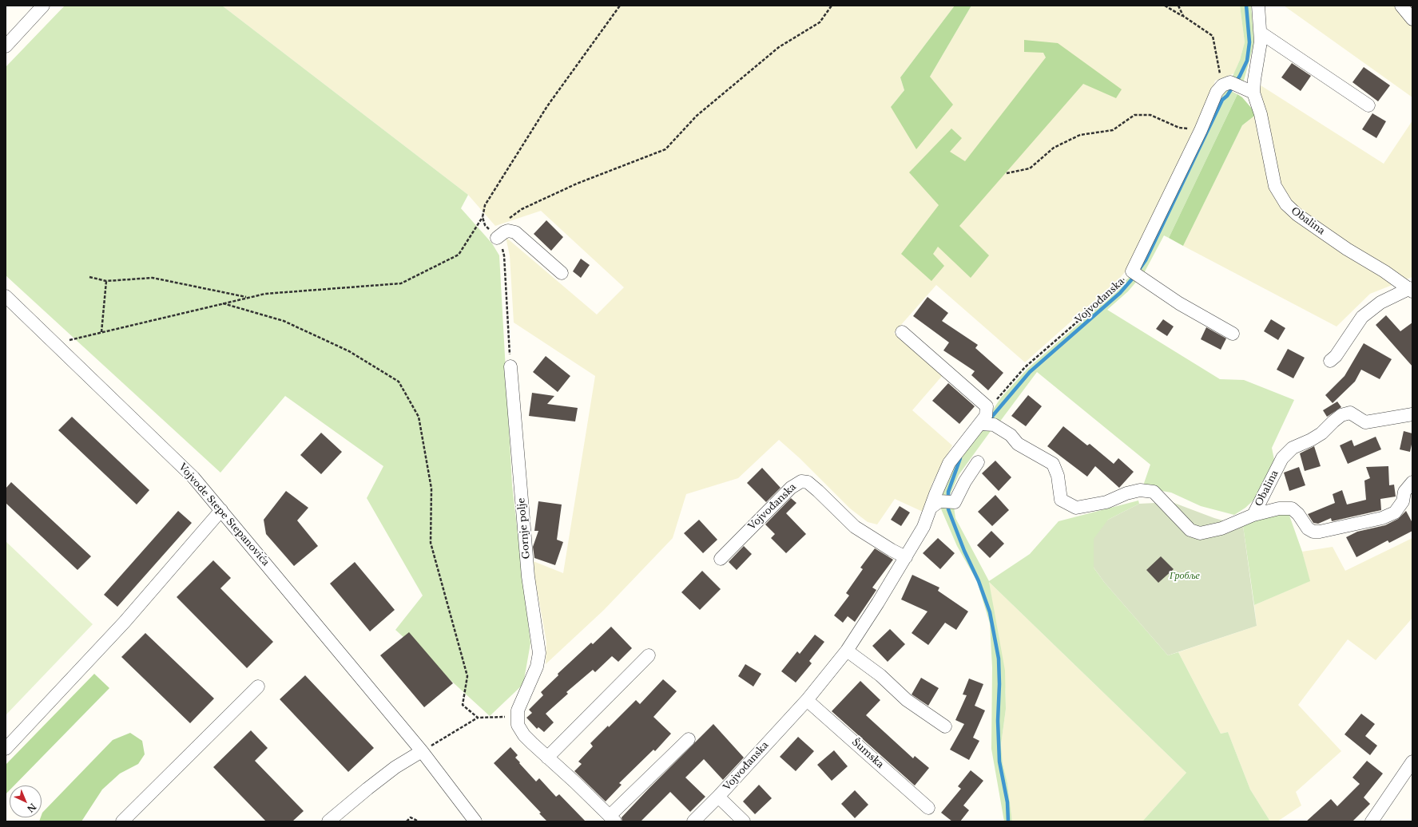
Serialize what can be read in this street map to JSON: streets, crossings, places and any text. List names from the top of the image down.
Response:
{
  "streets": {
    "street": [
      "Obalina",
      "Vojvođanska",
      "Vojvode Stepe Stepanovića",
      "Gornje polje",
      "Šumska"
    ]
  },
  "crossings": [
    ["Vojvođanska", "Šumska"]
  ],
  "parks": ["Гробље"],
  "north": "bottom right"
}
